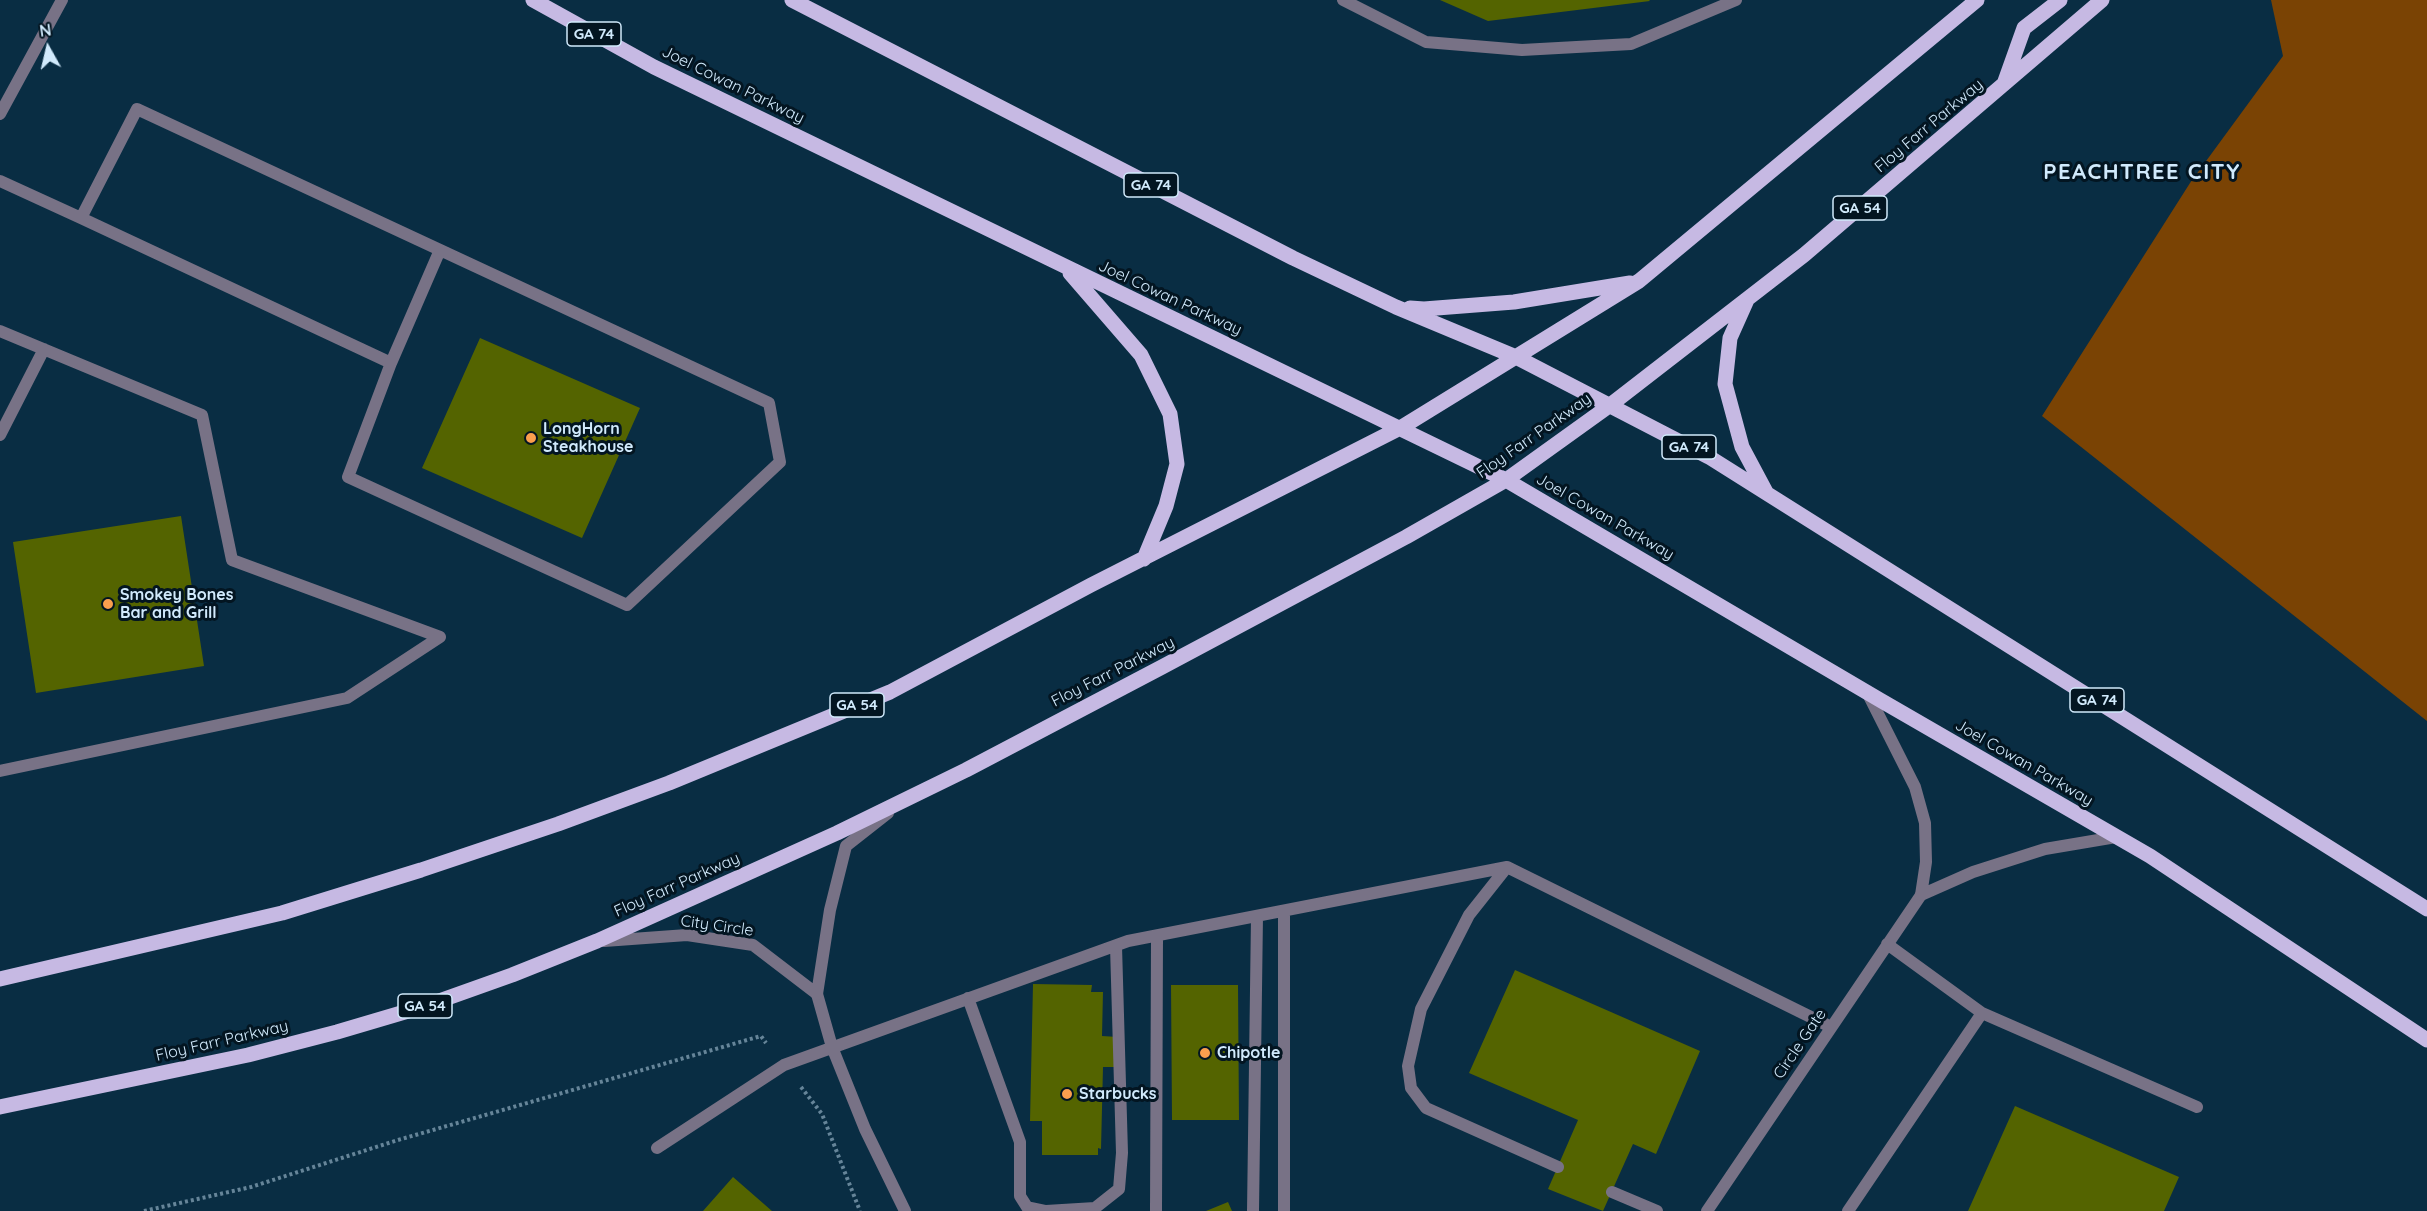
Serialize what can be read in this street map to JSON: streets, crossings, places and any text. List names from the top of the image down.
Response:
{
  "streets": {
    "main road": [
      "GA 74",
      "Joel Cowan Parkway",
      "Floy Farr Parkway",
      "GA 54"
    ],
    "street": ["City Circle", "Circle Gate"]
  },
  "crossings": [
    ["GA 74", "Floy Farr Parkway"],
    ["GA 74", "GA 54"],
    ["Joel Cowan Parkway", "Floy Farr Parkway"],
    ["Joel Cowan Parkway", "GA 54"],
    ["Joel Cowan Parkway", "Circle Gate"],
    ["Floy Farr Parkway", "City Circle"]
  ],
  "districts": ["PEACHTREE CITY"],
  "places": [
    "LongHorn Steakhouse",
    "Smokey Bones Bar and Grill",
    "Chipotle",
    "Starbucks"
  ],
  "north": "top"
}
